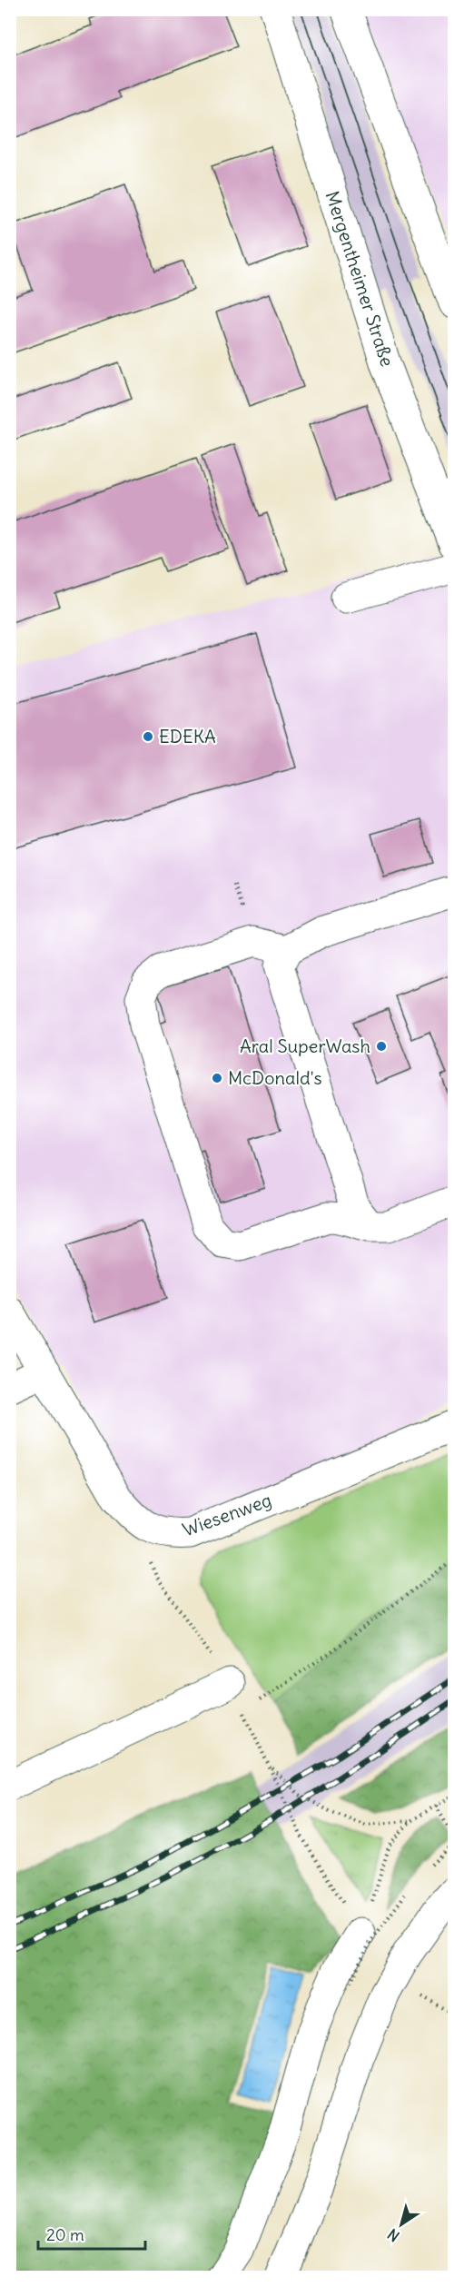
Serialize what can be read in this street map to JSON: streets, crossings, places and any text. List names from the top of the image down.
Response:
{
  "streets": {
    "main road": ["Mergentheimer Straße", "Wiesenweg"]
  },
  "places": ["EDEKA", "Aral SuperWash", "McDonald's"],
  "scale_bar": "20 m",
  "north": "bottom left"
}
